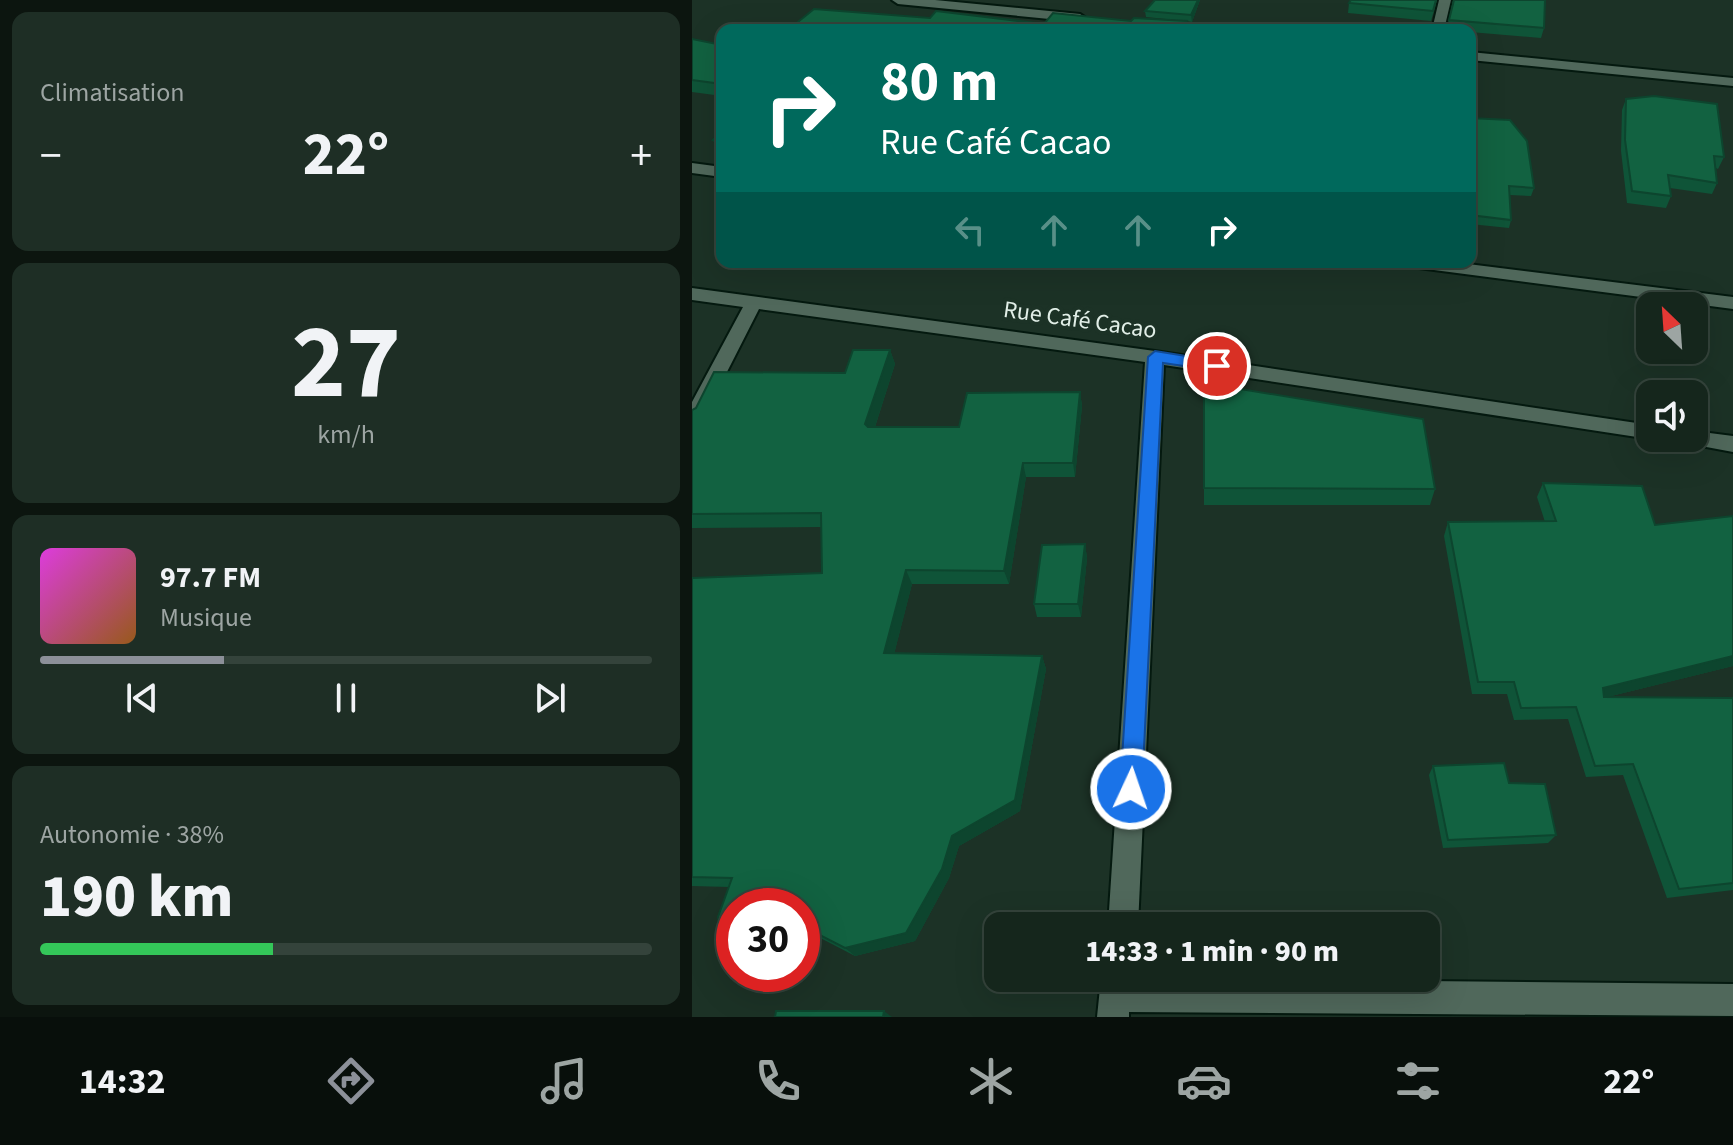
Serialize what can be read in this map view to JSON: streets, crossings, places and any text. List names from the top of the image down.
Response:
{
  "streets": {
    "street": ["Rue Café Cacao"]
  },
  "north": "top left",
  "page": {
    "tile": [
      "Climatisation",
      ["27", "km/h"],
      ["Autonomie · 38%", "190 km"]
    ],
    "turn": ["80 m", "Rue Café Cacao"],
    "heat": ["−", "22°", "+"],
    "song": ["97.7 FM", "Musique"],
    "limit": "30",
    "trip": "14:33 · 1 min · 90 m",
    "tabs": ["14:32", "22°"]
  }
}
